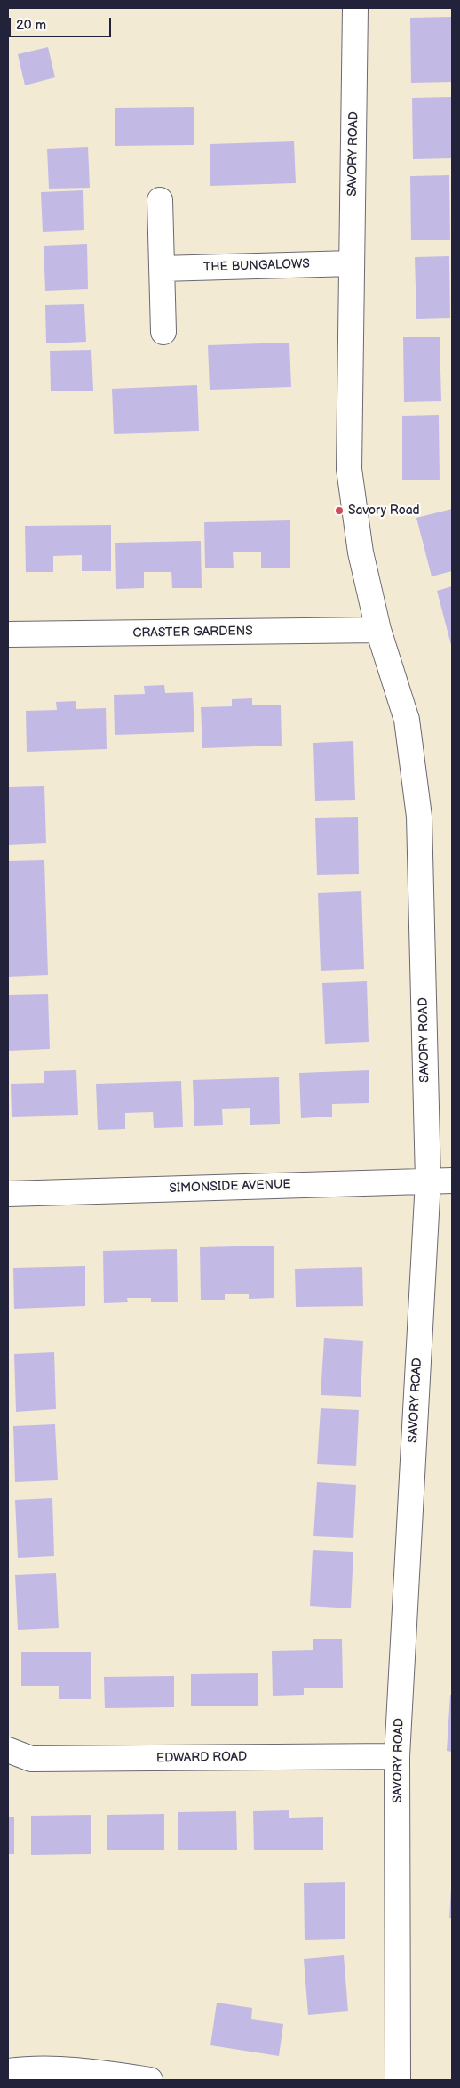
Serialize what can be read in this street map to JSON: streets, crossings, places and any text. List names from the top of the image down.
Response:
{
  "streets": {
    "street": [
      "SAVORY ROAD",
      "THE BUNGALOWS",
      "CRASTER GARDENS",
      "SIMONSIDE AVENUE",
      "EDWARD ROAD"
    ]
  },
  "crossings": [
    ["SAVORY ROAD", "THE BUNGALOWS"],
    ["SAVORY ROAD", "CRASTER GARDENS"],
    ["SAVORY ROAD", "SIMONSIDE AVENUE"],
    ["SAVORY ROAD", "EDWARD ROAD"]
  ],
  "places": ["Savory Road"],
  "scale_bar": "20 m"
}
